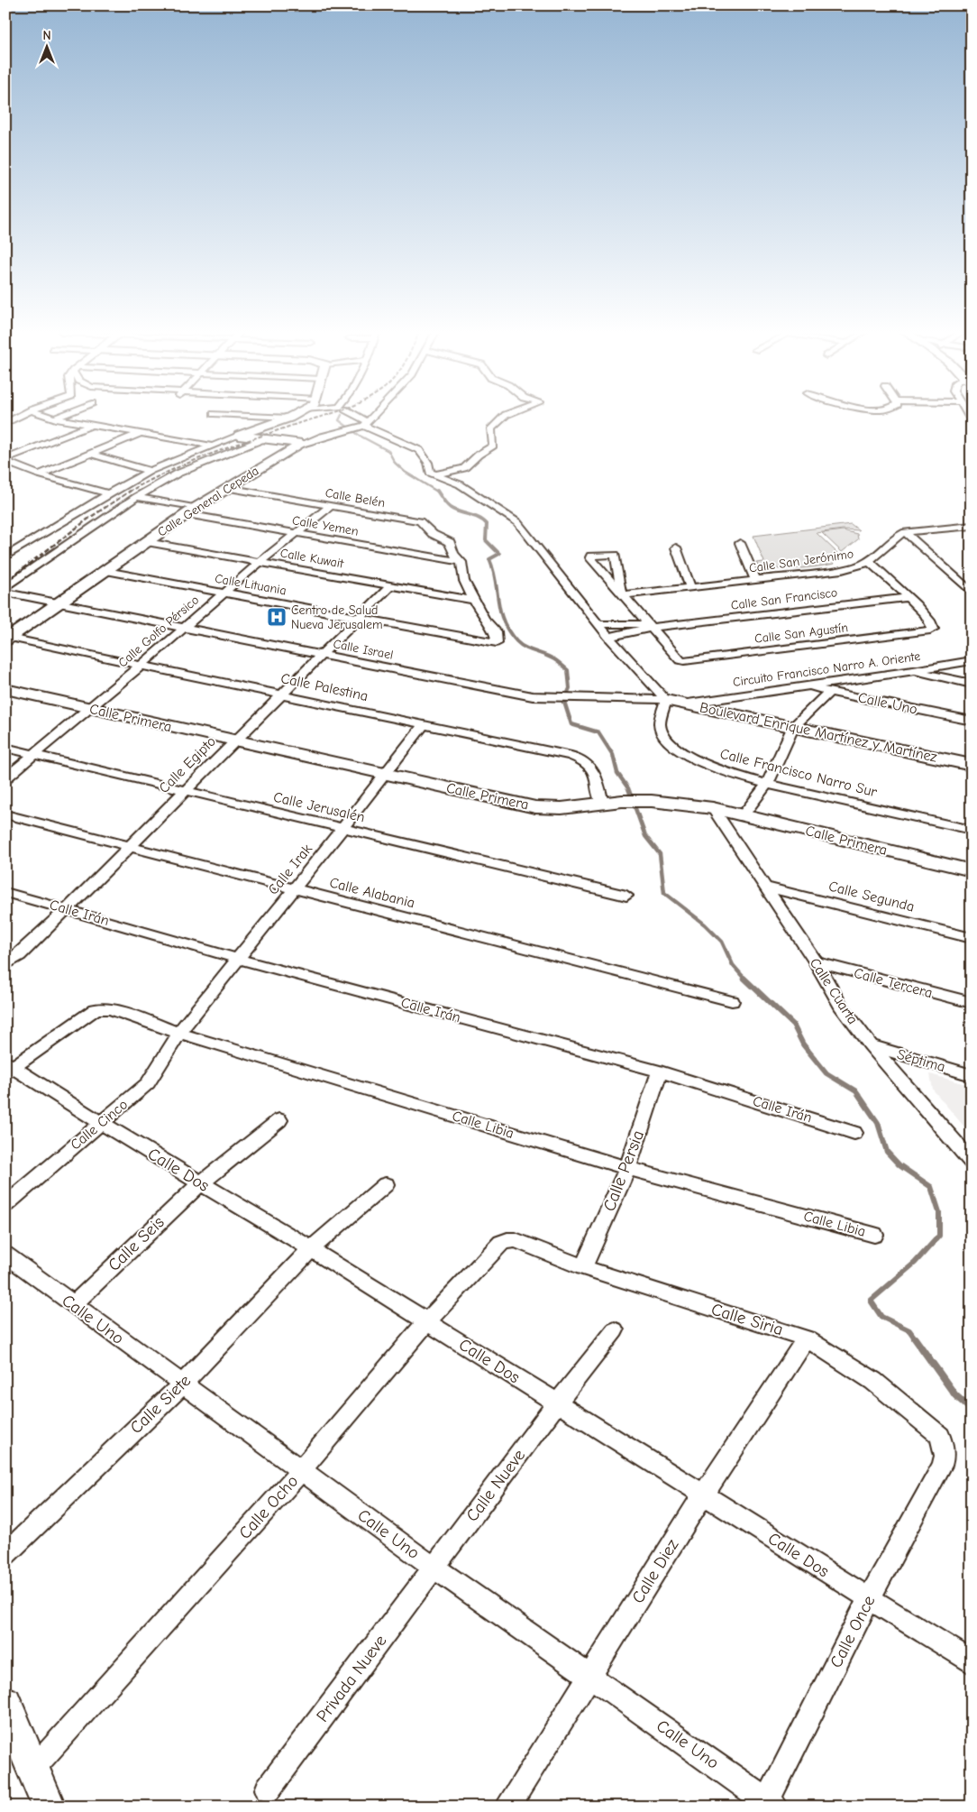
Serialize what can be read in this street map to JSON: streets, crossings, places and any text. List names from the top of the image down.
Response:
{
  "streets": {
    "street": [
      "Calle Belén",
      "Calle General Cepeda",
      "Calle Yemen",
      "Calle Kuwait",
      "Calle San Jerónimo",
      "Calle Lituania",
      "Calle San Francisco",
      "Calle Golfo Pérsico",
      "Calle San Agustín",
      "Calle Israel",
      "Circuito Francisco Narro A. Oriente",
      "Calle Palestina",
      "Calle Uno",
      "Calle Primera",
      "Boulevard Enrique Martínez y Martínez",
      "Calle Egipto",
      "Calle Francisco Narro Sur",
      "Calle Jerusalén",
      "Calle Irak",
      "Calle Alabania",
      "Calle Segunda",
      "Calle Irán",
      "Calle Tercera",
      "Calle Cuarta",
      "Séptima",
      "Calle Cinco",
      "Calle Libia",
      "Calle Dos",
      "Calle Persia",
      "Calle Seis",
      "Calle Siria",
      "Calle Siete",
      "Calle Nueve",
      "Calle Ocho",
      "Calle Diez",
      "Calle Once",
      "Privada Nueve"
    ]
  },
  "crossings": [
    ["Calle Belén", "Calle General Cepeda"],
    ["Calle Belén", "Calle Yemen"],
    ["Calle Belén", "Calle Golfo Pérsico"],
    ["Calle General Cepeda", "Calle Yemen"],
    ["Calle General Cepeda", "Calle Kuwait"],
    ["Calle General Cepeda", "Calle Lituania"],
    ["Calle General Cepeda", "Calle Israel"],
    ["Calle General Cepeda", "Calle Palestina"],
    ["Calle Yemen", "Calle Golfo Pérsico"],
    ["Calle Kuwait", "Calle Lituania"],
    ["Calle Kuwait", "Calle Golfo Pérsico"],
    ["Calle Kuwait", "Calle Egipto"],
    ["Calle San Jerónimo", "Calle San Francisco"],
    ["Calle San Jerónimo", "Calle San Agustín"],
    ["Calle Lituania", "Calle Golfo Pérsico"],
    ["Calle Lituania", "Calle Egipto"],
    ["Calle San Francisco", "Calle San Agustín"],
    ["Calle Golfo Pérsico", "Calle Israel"],
    ["Calle Golfo Pérsico", "Calle Palestina"],
    ["Calle Golfo Pérsico", "Calle Primera"],
    ["Calle Golfo Pérsico", "Calle Jerusalén"],
    ["Calle Israel", "Boulevard Enrique Martínez y Martínez"],
    ["Calle Israel", "Calle Egipto"],
    ["Calle Israel", "Calle Francisco Narro Sur"],
    ["Circuito Francisco Narro A. Oriente", "Calle Uno"],
    ["Circuito Francisco Narro A. Oriente", "Boulevard Enrique Martínez y Martínez"],
    ["Calle Palestina", "Calle Primera"],
    ["Calle Palestina", "Calle Egipto"],
    ["Calle Palestina", "Calle Irak"],
    ["Calle Uno", "Calle Seis"],
    ["Calle Uno", "Calle Siete"],
    ["Calle Uno", "Calle Nueve"],
    ["Calle Uno", "Calle Ocho"],
    ["Calle Uno", "Calle Diez"],
    ["Calle Uno", "Calle Once"],
    ["Calle Uno", "Privada Nueve"],
    ["Calle Primera", "Calle Egipto"],
    ["Calle Primera", "Calle Irak"],
    ["Calle Primera", "Calle Cuarta"],
    ["Boulevard Enrique Martínez y Martínez", "Calle Francisco Narro Sur"],
    ["Calle Egipto", "Calle Jerusalén"],
    ["Calle Egipto", "Calle Alabania"],
    ["Calle Egipto", "Calle Irán"],
    ["Calle Jerusalén", "Calle Irak"],
    ["Calle Irak", "Calle Alabania"],
    ["Calle Irak", "Calle Irán"],
    ["Calle Irak", "Calle Cinco"],
    ["Calle Irak", "Calle Libia"],
    ["Calle Segunda", "Calle Cuarta"],
    ["Calle Irán", "Calle Persia"],
    ["Calle Tercera", "Calle Cuarta"],
    ["Calle Cuarta", "Séptima"],
    ["Calle Cinco", "Calle Libia"],
    ["Calle Cinco", "Calle Dos"],
    ["Calle Libia", "Calle Dos"],
    ["Calle Libia", "Calle Persia"],
    ["Calle Dos", "Calle Seis"],
    ["Calle Dos", "Calle Siete"],
    ["Calle Dos", "Calle Nueve"],
    ["Calle Dos", "Calle Ocho"],
    ["Calle Dos", "Calle Diez"],
    ["Calle Dos", "Calle Once"],
    ["Calle Persia", "Calle Siria"],
    ["Calle Siria", "Calle Ocho"],
    ["Calle Siria", "Calle Diez"],
    ["Calle Siria", "Calle Once"],
    ["Calle Nueve", "Privada Nueve"]
  ],
  "places": {
    "hospital": ["Centro de Salud Nueva Jerusalem"]
  },
  "north": "top"
}
